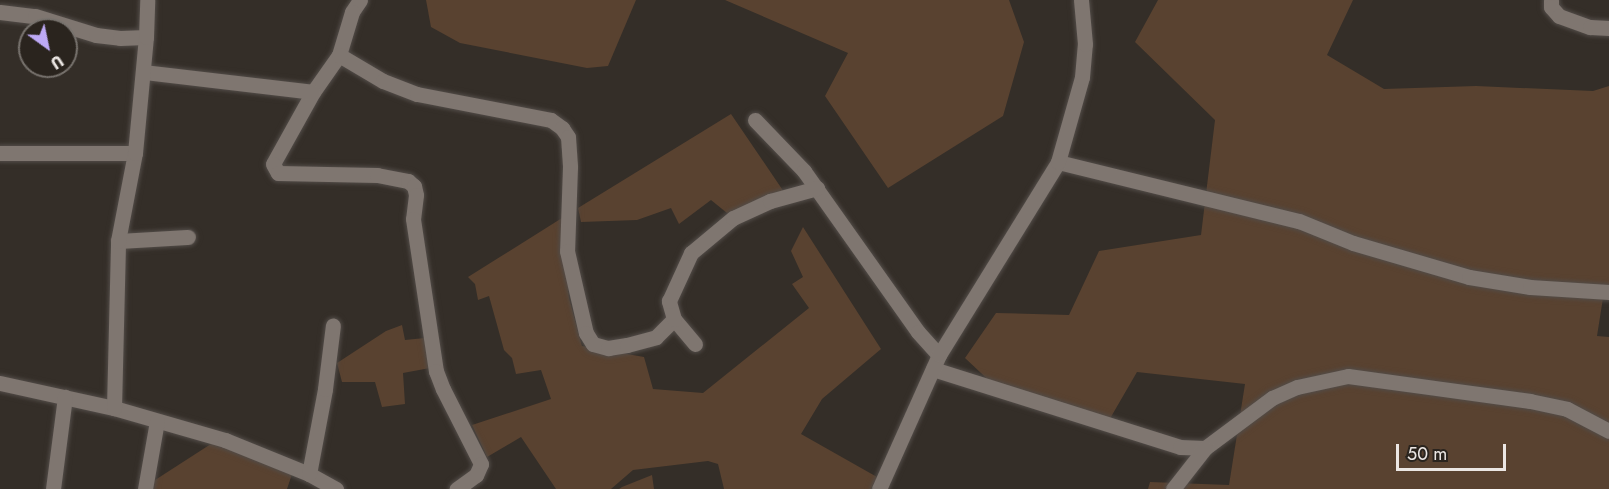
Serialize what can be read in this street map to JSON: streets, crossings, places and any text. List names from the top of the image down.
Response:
{
  "scale_bar": "50 m",
  "north": "bottom right"
}
